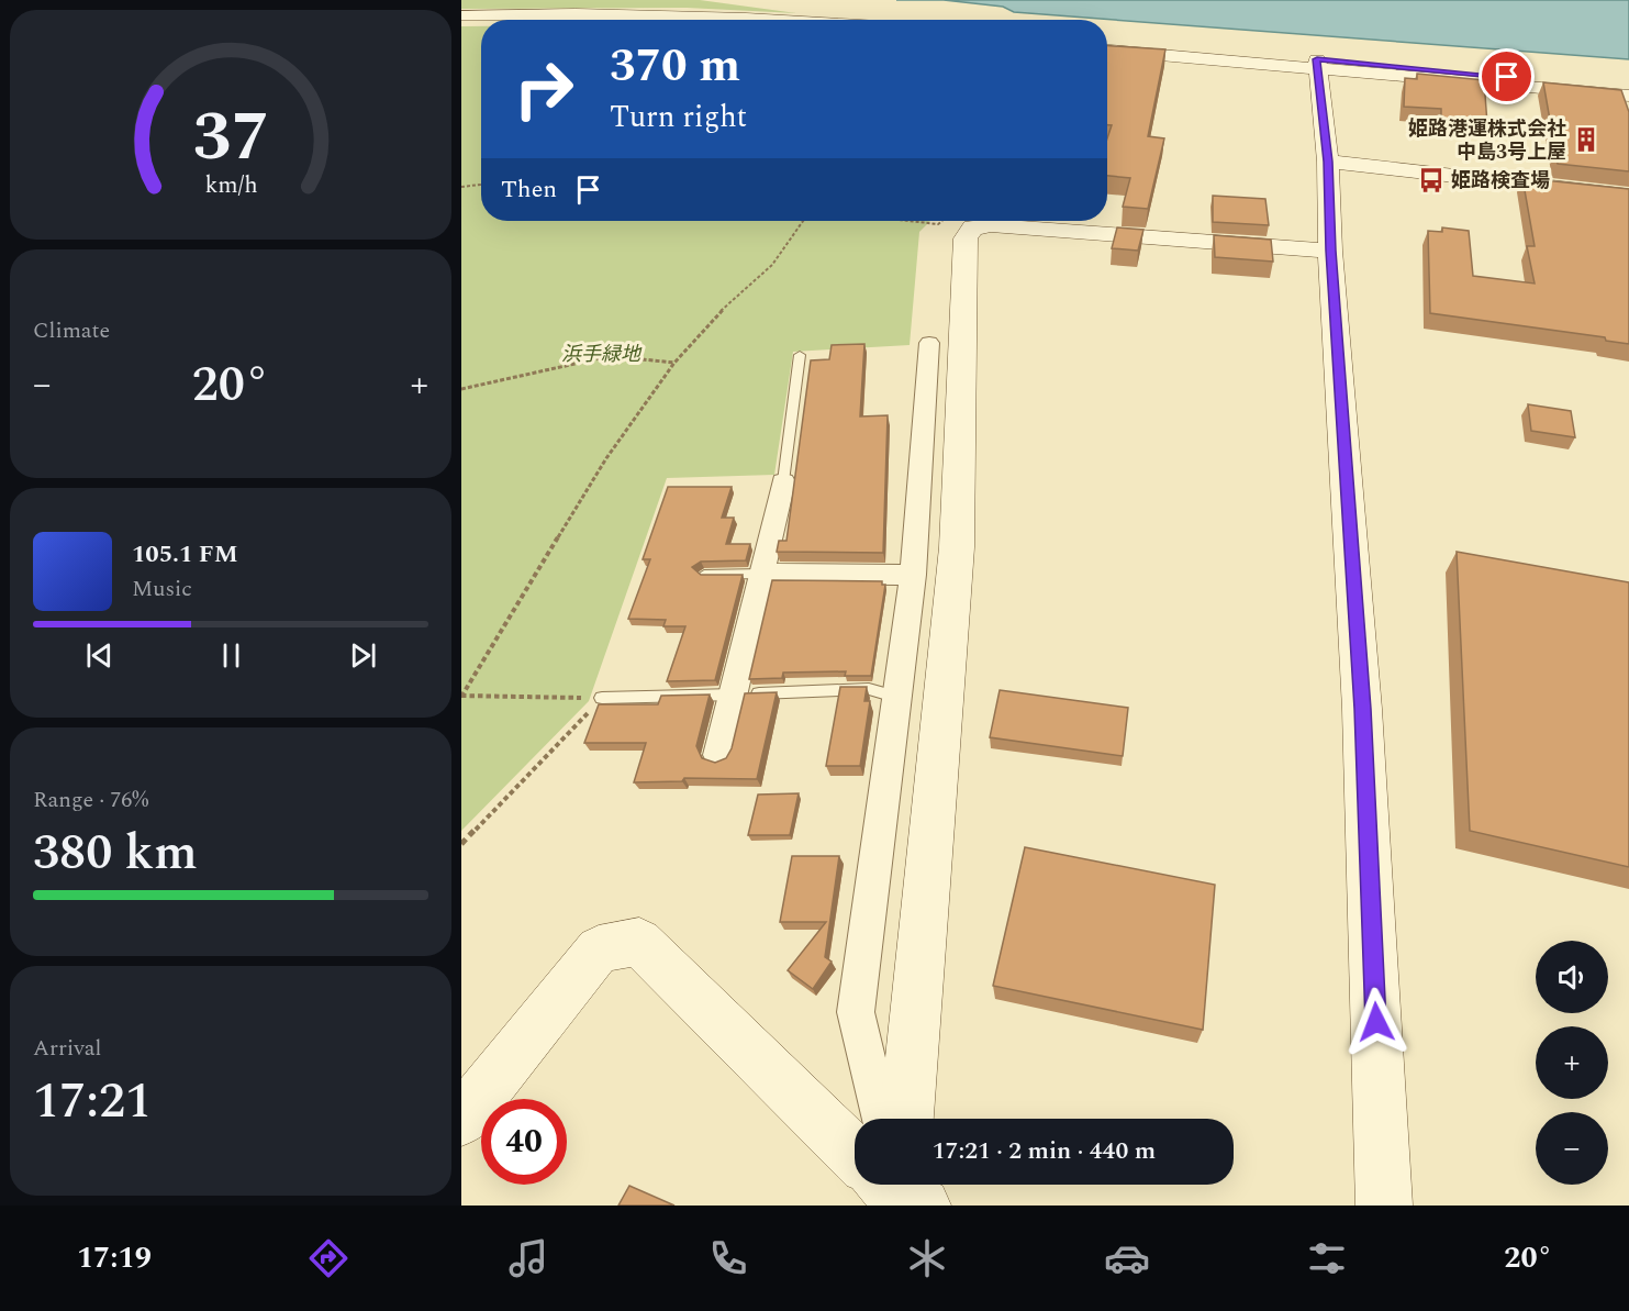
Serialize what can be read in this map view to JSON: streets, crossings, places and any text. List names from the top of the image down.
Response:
{
  "parks": ["浜手緑地"],
  "places": {
    "building": ["姫路港運株式会社 中島3号上屋"],
    "bus stop": ["姫路検査場"]
  },
  "page": {
    "turn": ["370 m", "Turn right"],
    "then": "Then",
    "tile": [
      "Climate",
      ["Range · 76%", "380 km"],
      ["Arrival", "17:21"]
    ],
    "heat": ["−", "20°", "+"],
    "song": ["105.1 FM", "Music"],
    "map_buttons": ["+", "−"],
    "limit": "40",
    "trip": "17:21 · 2 min · 440 m",
    "tabs": ["17:19", "20°"],
    "gauge": ["37", "km/h"]
  }
}
